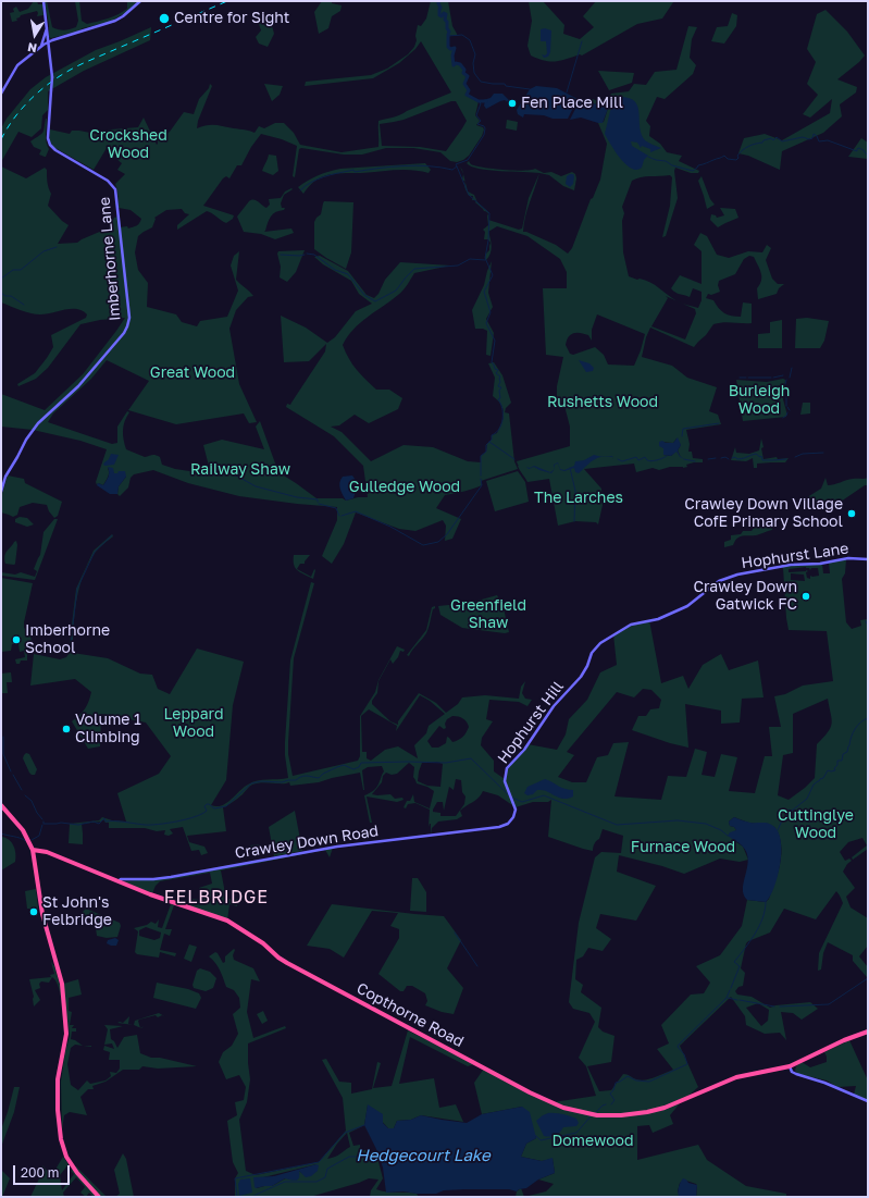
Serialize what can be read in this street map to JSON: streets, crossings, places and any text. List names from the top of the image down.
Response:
{
  "streets": {
    "highway": ["Copthorne Road"],
    "street": [
      "Imberhorne Lane",
      "Hophurst Lane",
      "Hophurst Hill",
      "Crawley Down Road"
    ]
  },
  "crossings": [
    ["Hophurst Lane", "Hophurst Hill"],
    ["Hophurst Hill", "Crawley Down Road"],
    ["Crawley Down Road", "Copthorne Road"]
  ],
  "districts": ["FELBRIDGE"],
  "water": ["Hedgecourt Lake"],
  "parks": [
    "Crockshed Wood",
    "Great Wood",
    "Burleigh Wood",
    "Rushetts Wood",
    "Railway Shaw",
    "Gulledge Wood",
    "The Larches",
    "Greenfield Shaw",
    "Leppard Wood",
    "Cuttinglye Wood",
    "Furnace Wood",
    "Domewood"
  ],
  "places": [
    "Centre for Sight",
    "Fen Place Mill",
    "Crawley Down Village CofE Primary School",
    "Crawley Down Gatwick FC",
    "Imberhorne School",
    "Volume 1 Climbing",
    "St John's Felbridge"
  ],
  "scale_bar": "200 m",
  "north": "bottom"
}
